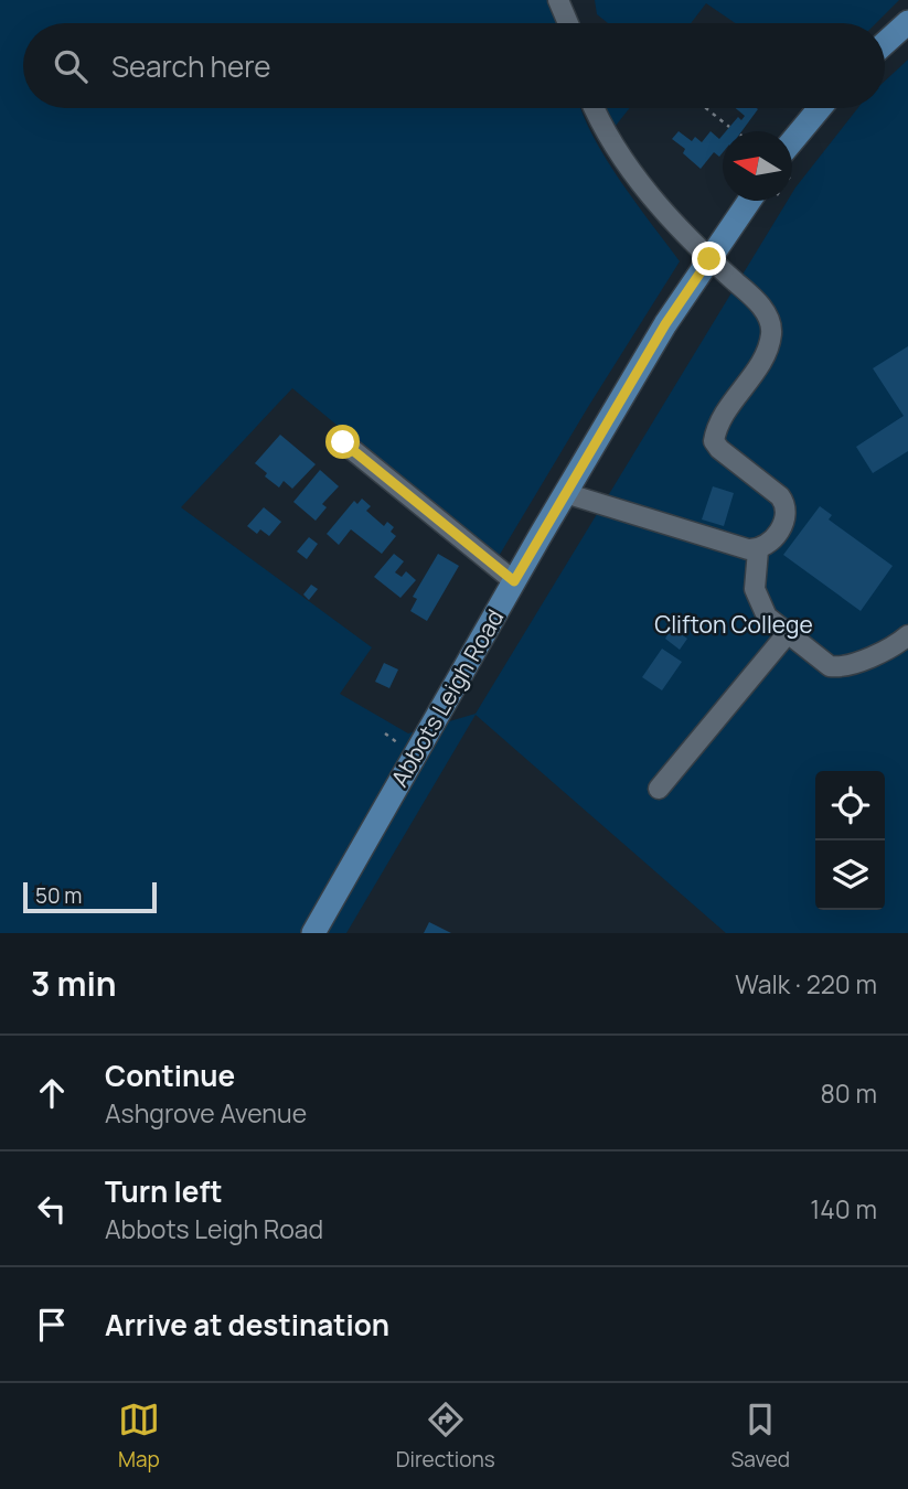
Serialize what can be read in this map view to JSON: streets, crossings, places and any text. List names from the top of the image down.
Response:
{
  "streets": {
    "main road": ["Abbots Leigh Road"]
  },
  "parks": ["Clifton College"],
  "scale_bar": "50 m",
  "north": "left",
  "page": {
    "search": "Search here",
    "scale": "50 m",
    "heading": ["3 min", "Walk · 220 m"],
    "list": [
      ["Continue", "Ashgrove Avenue", "80 m"],
      ["Turn left", "Abbots Leigh Road", "140 m"],
      "Arrive at destination"
    ],
    "nav": ["Map", "Directions", "Saved"]
  }
}
